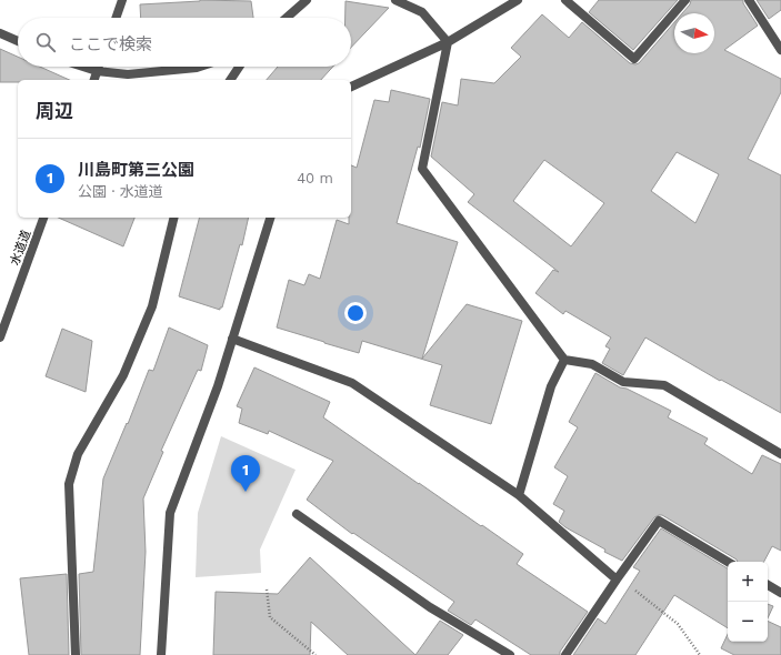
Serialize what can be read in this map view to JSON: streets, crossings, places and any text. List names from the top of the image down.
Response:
{
  "streets": {
    "street": ["水道道"]
  },
  "north": "right",
  "page": {
    "search": "ここで検索",
    "heading": "周辺",
    "list": [
      {
        "mark": "1",
        "name": "川島町第三公園",
        "note": "公園 · 水道道",
        "value": "40 m"
      }
    ],
    "pins": "1",
    "map_buttons": ["+", "−"]
  }
}
